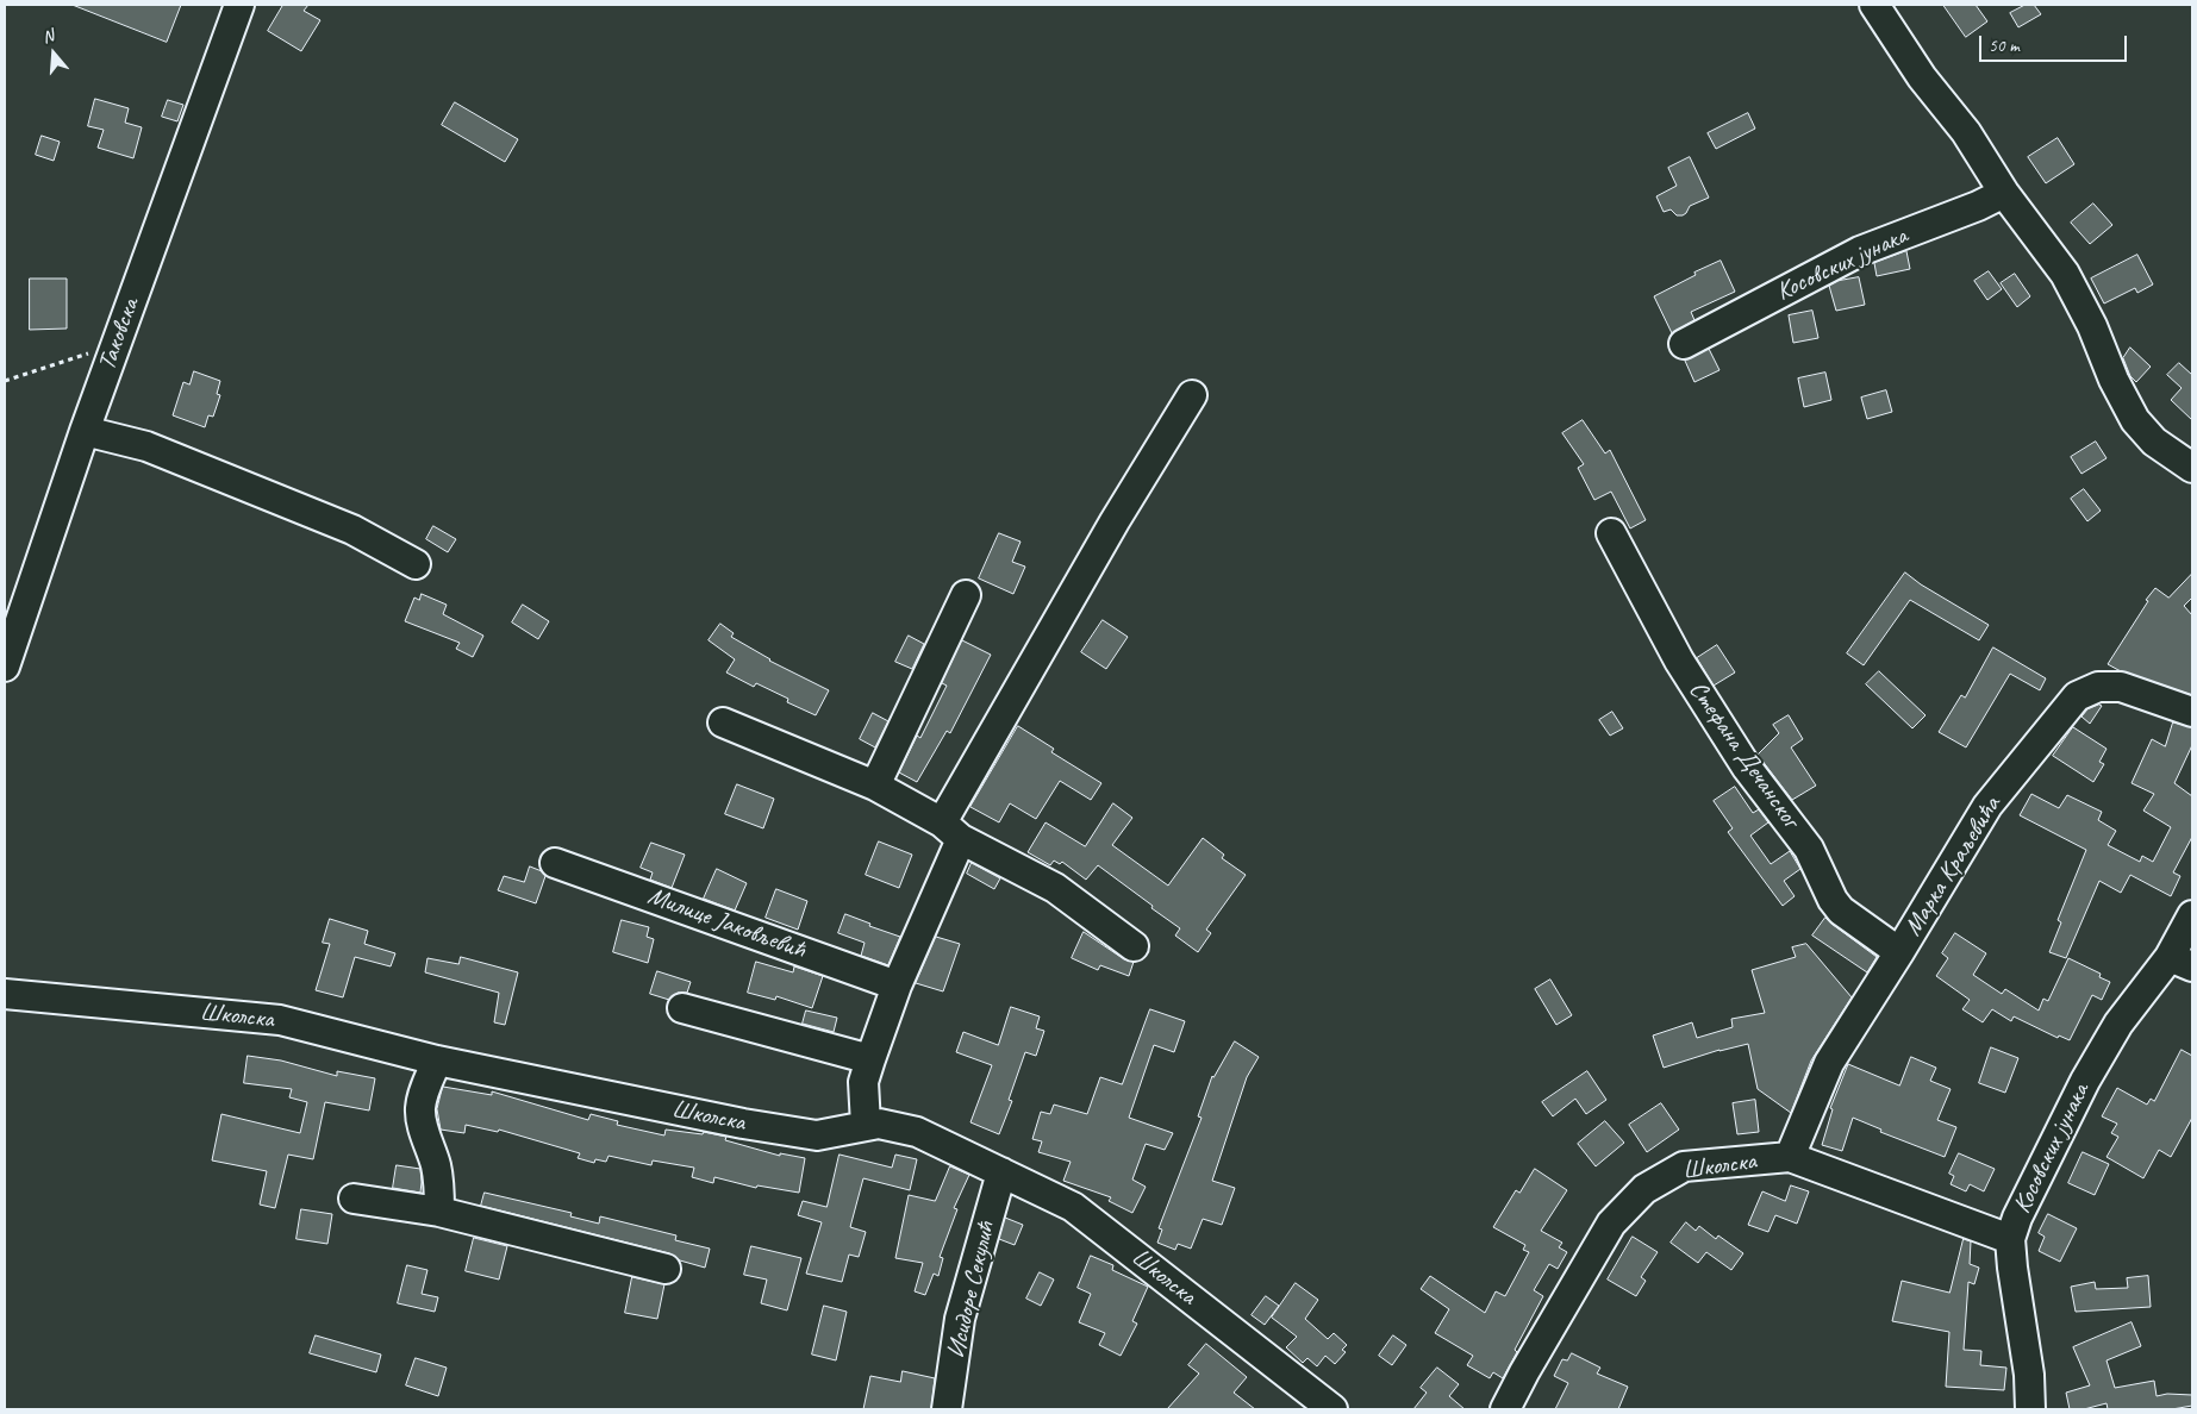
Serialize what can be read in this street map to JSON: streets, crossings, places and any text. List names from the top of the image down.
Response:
{
  "streets": {
    "street": [
      "Косовских јунака",
      "Таковска",
      "Стефана Дечанског",
      "Марка Краљевића",
      "Милице Јаковљевић",
      "Школска",
      "Исидоре Секулић"
    ]
  },
  "crossings": [
    ["Косовских јунака", "Школска"],
    ["Стефана Дечанског", "Марка Краљевића"],
    ["Марка Краљевића", "Школска"],
    ["Школска", "Исидоре Секулић"]
  ],
  "scale_bar": "50 m",
  "north": "top"
}
